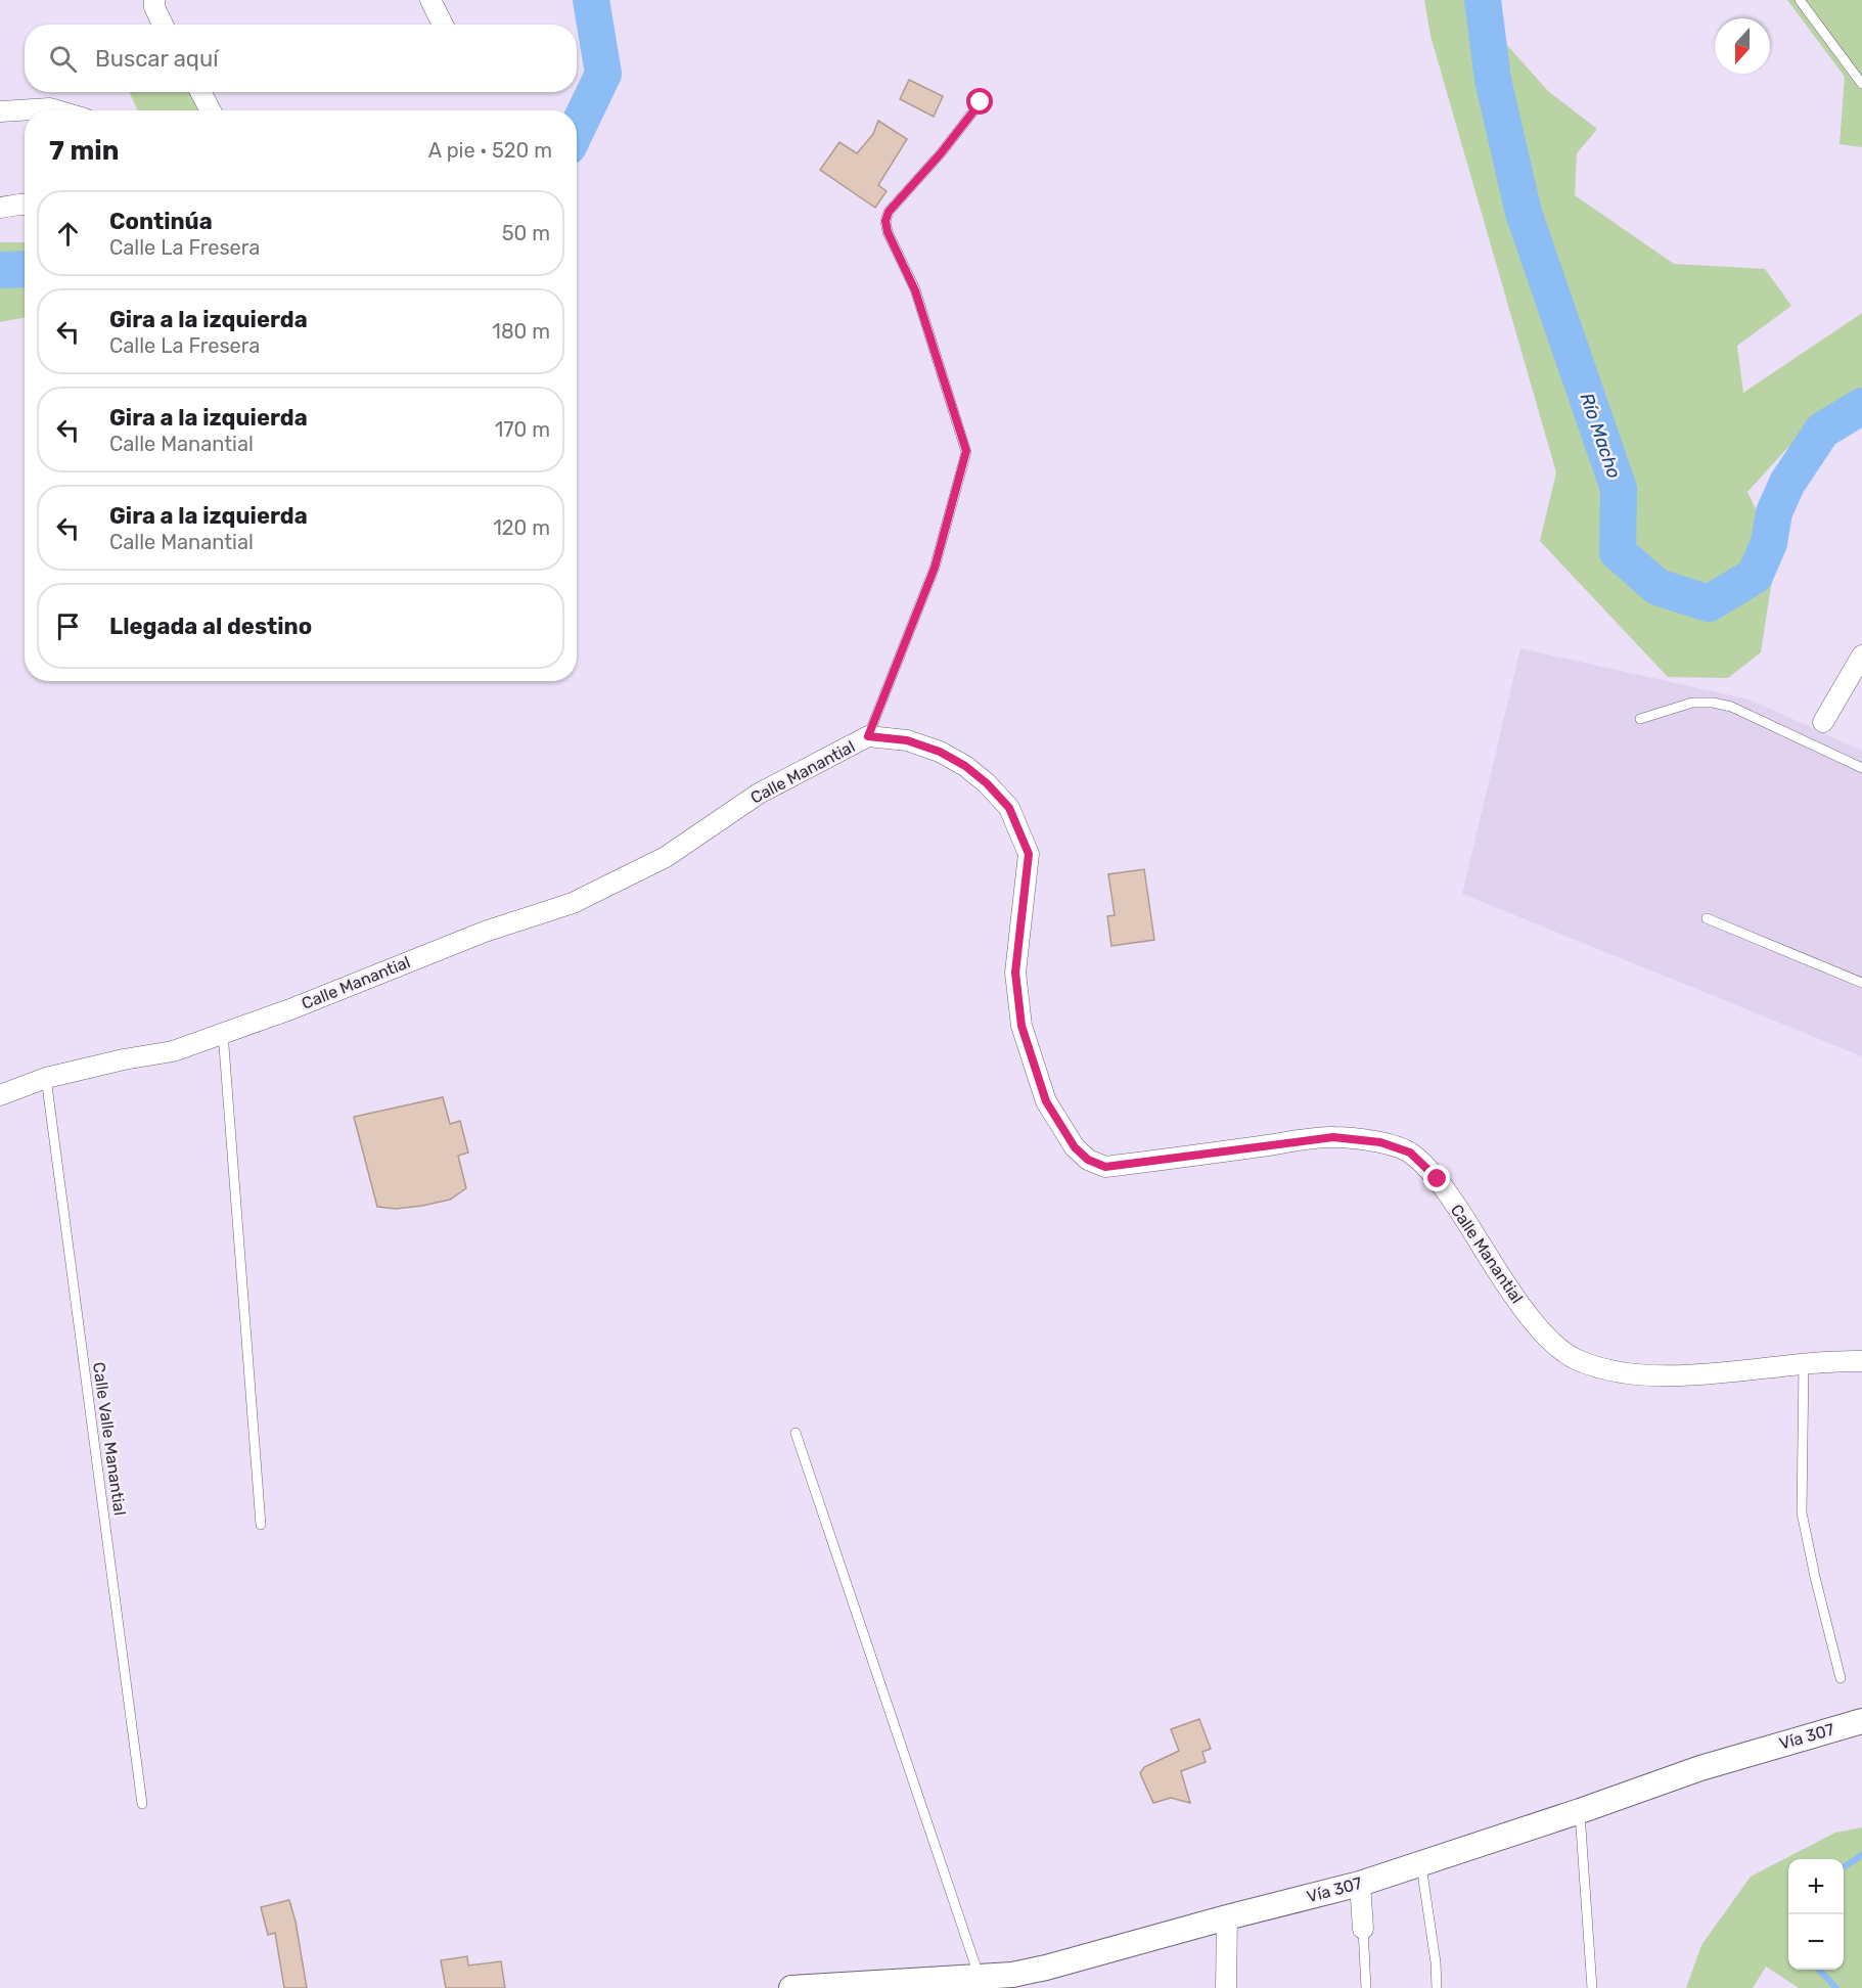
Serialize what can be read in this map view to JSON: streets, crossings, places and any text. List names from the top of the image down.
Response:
{
  "streets": {
    "street": ["Calle Manantial", "Vía 307"],
    "lane": ["Calle Valle Manantial"]
  },
  "crossings": [
    ["Calle Manantial", "Calle Valle Manantial"]
  ],
  "water": ["Río Macho"],
  "north": "bottom",
  "page": {
    "search": "Buscar aquí",
    "heading": ["7 min", "A pie · 520 m"],
    "list": [
      ["Continúa", "Calle La Fresera", "50 m"],
      ["Gira a la izquierda", "Calle La Fresera", "180 m"],
      ["Gira a la izquierda", "Calle Manantial", "170 m"],
      ["Gira a la izquierda", "Calle Manantial", "120 m"],
      "Llegada al destino"
    ],
    "map_buttons": ["+", "−"]
  }
}
